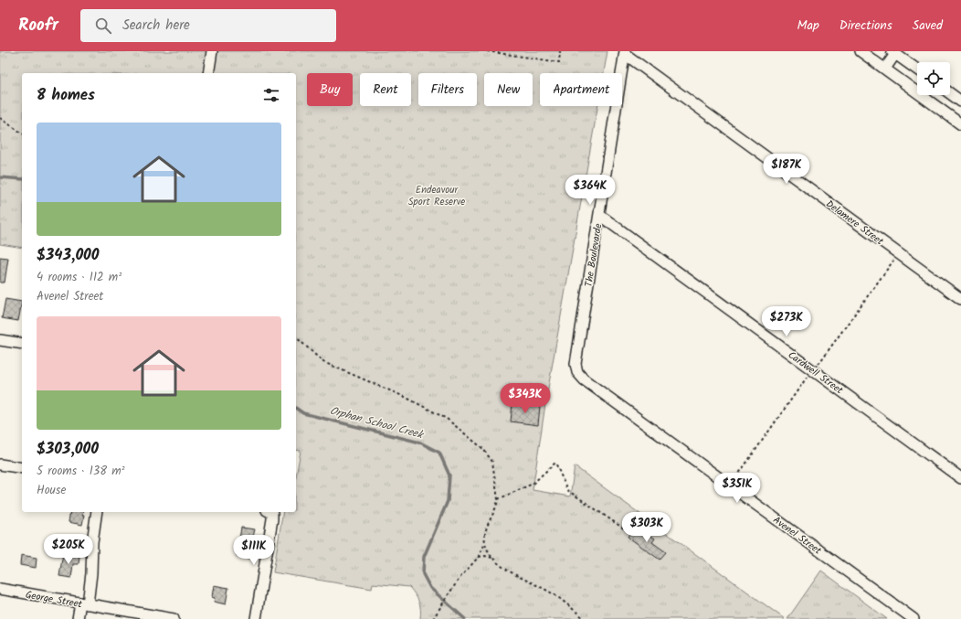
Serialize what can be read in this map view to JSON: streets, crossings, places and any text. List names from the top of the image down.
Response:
{
  "streets": {
    "street": [
      "Delamere Street",
      "The Boulevarde",
      "Cardwell Street",
      "Avenel Street",
      "George Street"
    ]
  },
  "crossings": [
    ["Delamere Street", "The Boulevarde"],
    ["The Boulevarde", "Cardwell Street"],
    ["The Boulevarde", "Avenel Street"]
  ],
  "water": ["Orphan School Creek"],
  "parks": ["Endeavour Sport Reserve"],
  "page": {
    "header": "Roofr",
    "search": "Search here",
    "nav": ["Map", "Directions", "Saved"],
    "chip": [
      "Buy",
      "Rent",
      "Filters",
      "New",
      "Apartment"
    ],
    "heading": "8 homes",
    "list": [
      {
        "name": "$343,000",
        "note": "4 rooms · 112 m² · Avenel Street"
      },
      {
        "name": "$303,000",
        "note": "5 rooms · 138 m² · House"
      }
    ],
    "price": [
      "$187K",
      "$364K",
      "$273K",
      "$343K",
      "$351K",
      "$303K",
      "$205K",
      "$111K"
    ]
  }
}
